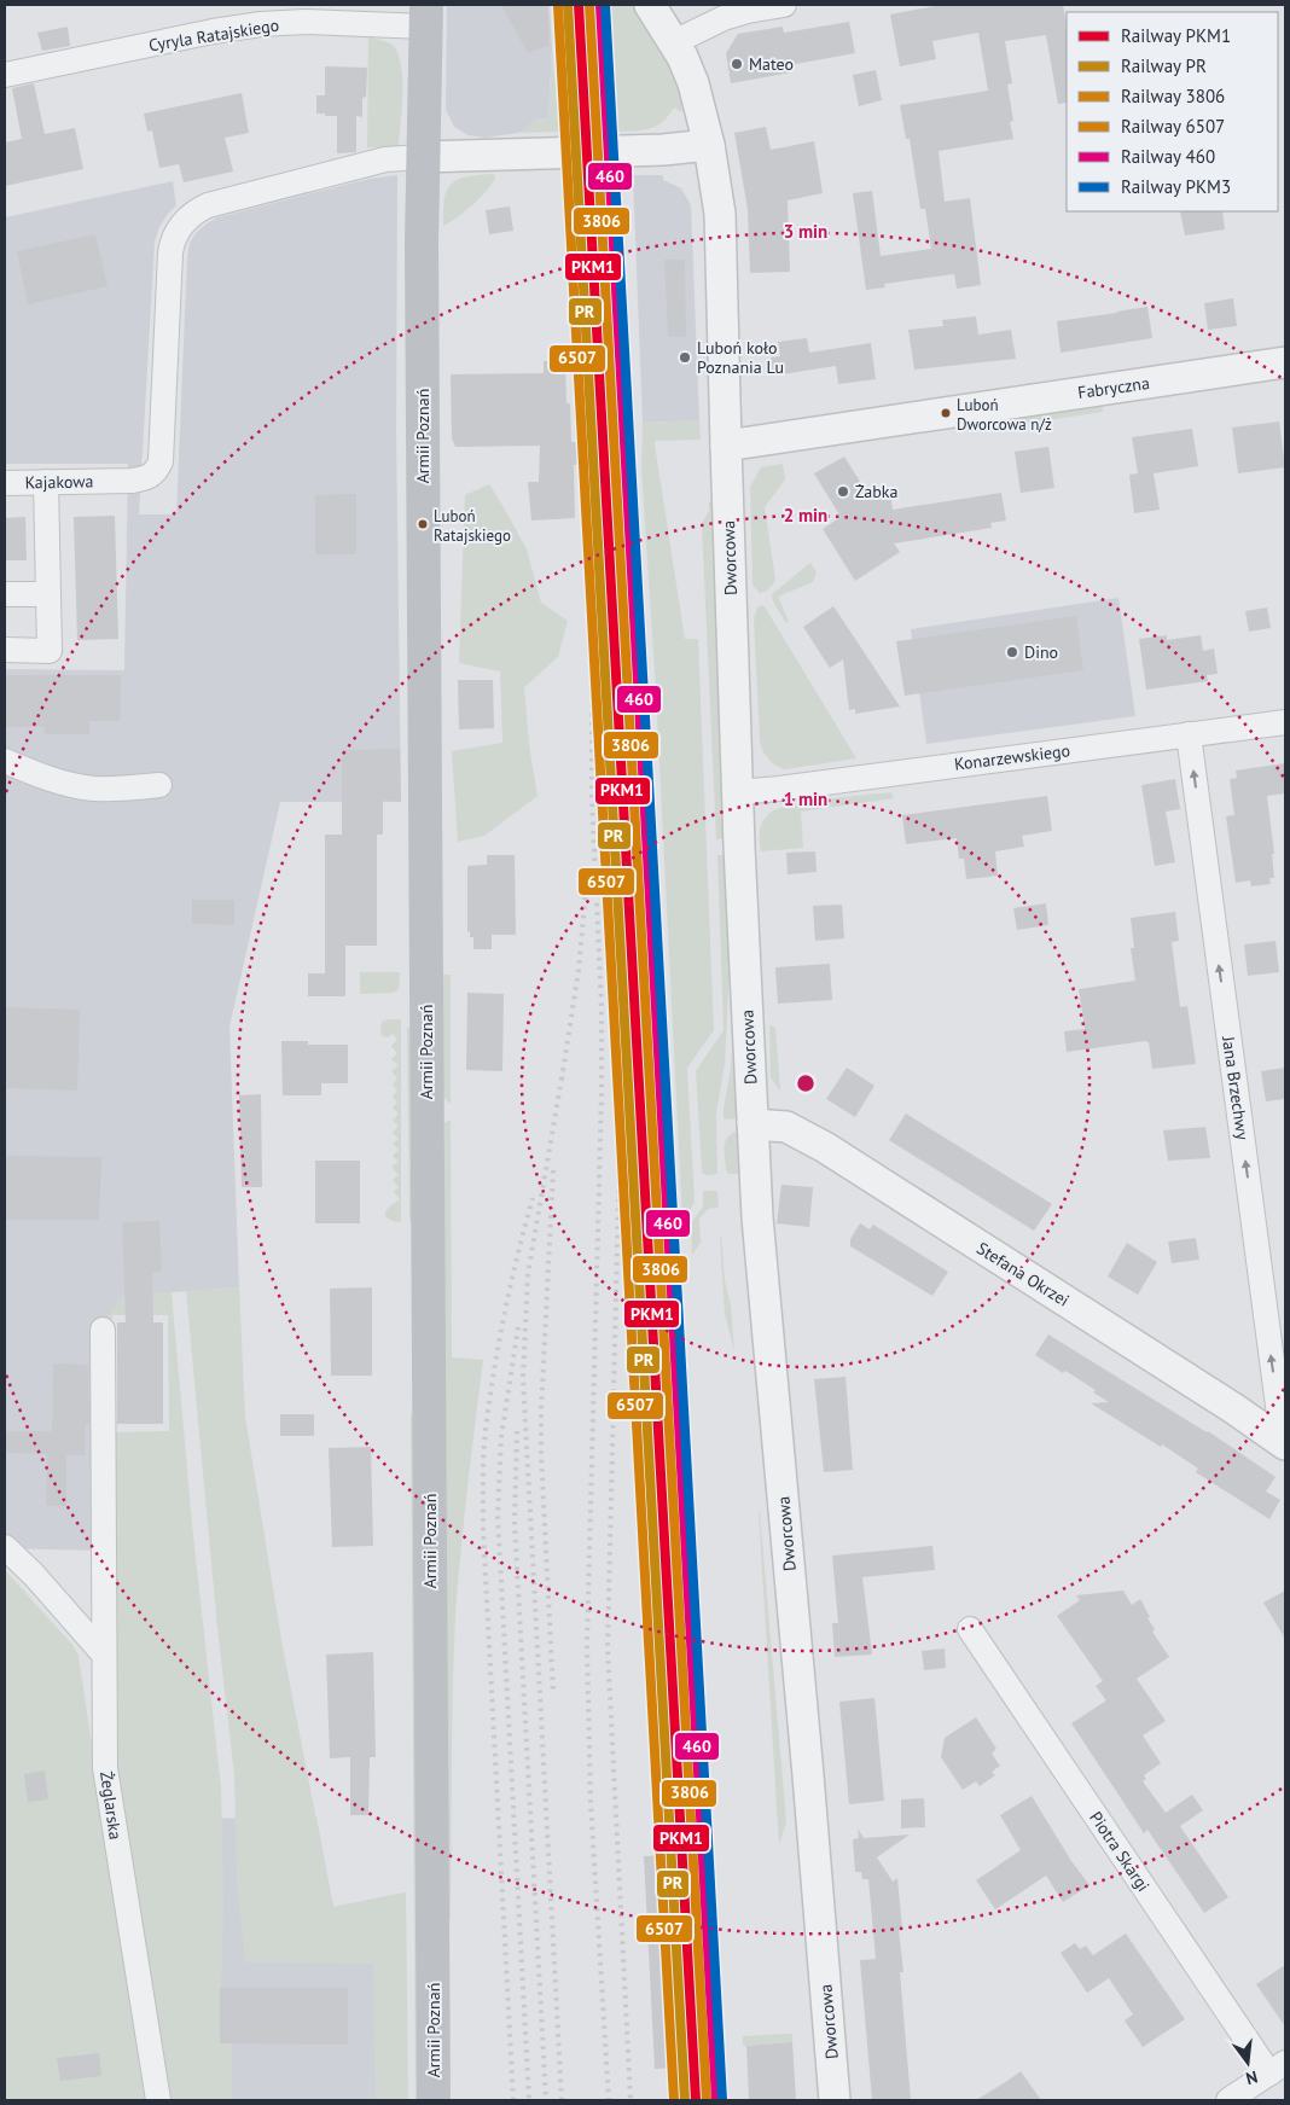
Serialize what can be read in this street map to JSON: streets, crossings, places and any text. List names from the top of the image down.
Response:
{
  "streets": {
    "main road": ["Armii Poznań"],
    "street": [
      "Cyryla Ratajskiego",
      "Fabryczna",
      "Kajakowa",
      "Dworcowa",
      "Konarzewskiego",
      "Jana Brzechwy",
      "Stefana Okrzei",
      "Żeglarska",
      "Piotra Skargi"
    ]
  },
  "crossings": [
    ["Cyryla Ratajskiego", "Armii Poznań"],
    ["Fabryczna", "Dworcowa"],
    ["Armii Poznań", "Kajakowa"],
    ["Dworcowa", "Konarzewskiego"],
    ["Dworcowa", "Stefana Okrzei"],
    ["Konarzewskiego", "Jana Brzechwy"],
    ["Jana Brzechwy", "Stefana Okrzei"]
  ],
  "one_way": ["Jana Brzechwy"],
  "places": [
    "Mateo",
    "Luboń koło Poznania Lu",
    "Luboń Dworcowa n/ż",
    "Żabka",
    "Luboń Ratajskiego",
    "Dino"
  ],
  "lines": [
    "rail line PKM1",
    "rail line PR",
    "rail line 3806",
    "rail line 460",
    "rail line PKM3",
    "rail line 6507"
  ],
  "legend": [
    "Railway PKM1",
    "Railway PR",
    "Railway 3806",
    "Railway 6507",
    "Railway 460",
    "Railway PKM3"
  ],
  "north": "bottom",
  "rings": ["3 min", "2 min", "1 min"]
}
